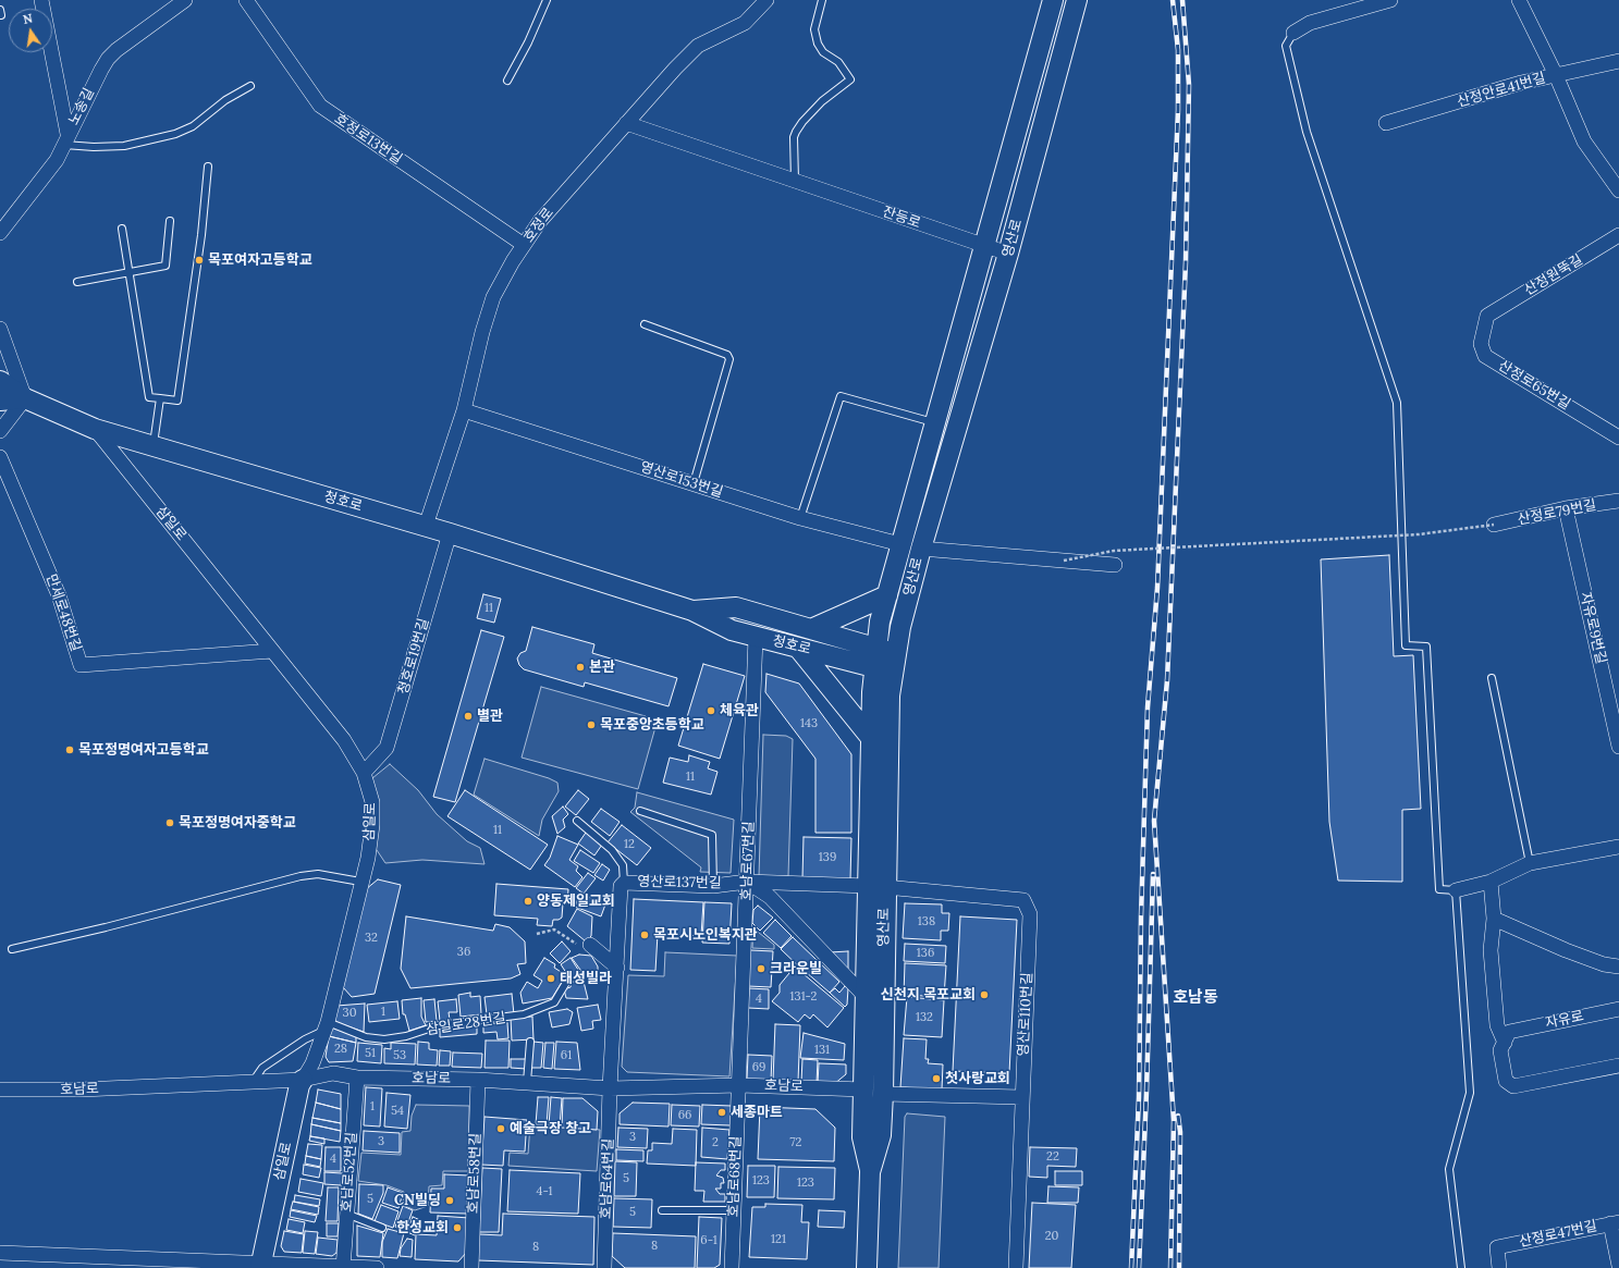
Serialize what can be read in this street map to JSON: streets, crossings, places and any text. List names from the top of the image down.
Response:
{
  "streets": {
    "street": [
      "산정안로41번길",
      "노송길",
      "호정로13번길",
      "잔등로",
      "호정로",
      "영산로",
      "산정원뚝길",
      "산정로65번길",
      "영산로153번길",
      "청호로",
      "산정로79번길",
      "삼일로",
      "만세로48번길",
      "자유로9번길",
      "청호로19번길",
      "호남로67번길",
      "영산로137번길",
      "영산로110번길",
      "자유로",
      "호남로",
      "호남로52번길",
      "호남로58번길",
      "호남로68번길",
      "호남로64번길",
      "산정로47번길"
    ],
    "lane": ["삼일로28번길"]
  },
  "crossings": [
    ["호정로13번길", "호정로"],
    ["잔등로", "호정로"],
    ["잔등로", "영산로"],
    ["호정로", "영산로153번길"],
    ["호정로", "청호로"],
    ["영산로", "영산로153번길"],
    ["영산로", "청호로"],
    ["영산로", "영산로137번길"],
    ["영산로", "영산로110번길"],
    ["영산로", "호남로"],
    ["산정원뚝길", "산정로65번길"],
    ["청호로", "삼일로"],
    ["청호로", "청호로19번길"],
    ["청호로", "호남로67번길"],
    ["산정로79번길", "자유로9번길"],
    ["삼일로", "만세로48번길"],
    ["삼일로", "청호로19번길"],
    ["삼일로", "삼일로28번길"],
    ["삼일로", "호남로"],
    ["호남로67번길", "영산로137번길"],
    ["호남로67번길", "호남로"],
    ["호남로67번길", "호남로68번길"],
    ["영산로137번길", "영산로110번길"],
    ["호남로", "호남로52번길"],
    ["호남로", "호남로58번길"],
    ["호남로", "호남로68번길"],
    ["호남로", "호남로64번길"]
  ],
  "districts": ["호남동"],
  "places": [
    "목포여자고등학교",
    "본관",
    "체육관",
    "별관",
    "목포중앙초등학교",
    "목포정명여자고등학교",
    "목포정명여자중학교",
    "양동제일교회",
    "목포시노인복지관",
    "크라운빌",
    "태성빌라",
    "신천지 목포교회",
    "첫사랑교회",
    "세종마트",
    "예술극장 창고",
    "CN빌딩",
    "한성교회"
  ],
  "house_numbers": [
    "11",
    "143",
    "11",
    "11",
    "12",
    "139",
    "138",
    "32",
    "36",
    "136",
    "131-2",
    "4",
    "1",
    "30",
    "132",
    "28",
    "131",
    "51",
    "53",
    "61",
    "69",
    "1",
    "54",
    "66",
    "3",
    "3",
    "2",
    "72",
    "22",
    "4",
    "5",
    "123",
    "123",
    "4-1",
    "5",
    "5",
    "20",
    "121",
    "6-1",
    "8",
    "8"
  ],
  "north": "top"
}
